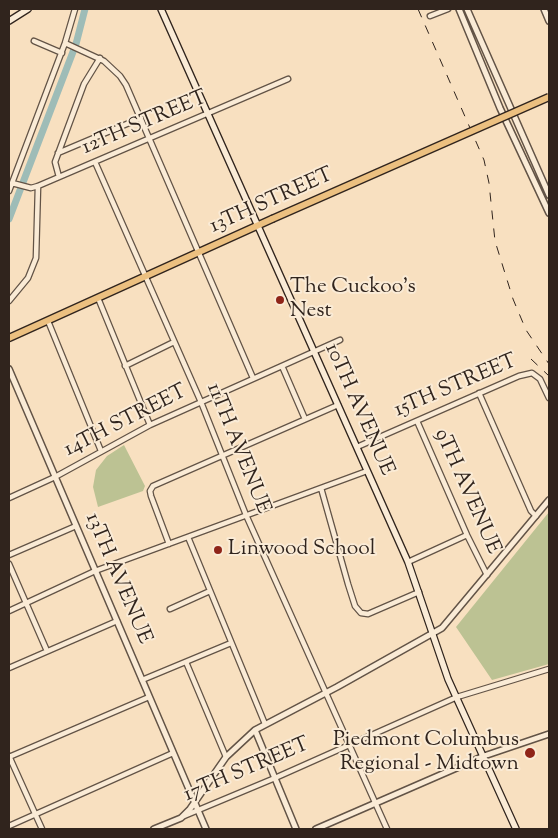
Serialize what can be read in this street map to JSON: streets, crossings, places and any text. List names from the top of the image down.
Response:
{
  "streets": {
    "main road": ["13TH STREET", "10TH AVENUE"],
    "street": [
      "12TH STREET",
      "15TH STREET",
      "14TH STREET",
      "11TH AVENUE",
      "9TH AVENUE",
      "13TH AVENUE",
      "17TH STREET"
    ]
  },
  "crossings": [
    ["12TH STREET", "10TH AVENUE"],
    ["12TH STREET", "11TH AVENUE"],
    ["13TH STREET", "10TH AVENUE"],
    ["13TH STREET", "11TH AVENUE"],
    ["15TH STREET", "10TH AVENUE"],
    ["15TH STREET", "9TH AVENUE"],
    ["10TH AVENUE", "14TH STREET"],
    ["10TH AVENUE", "17TH STREET"],
    ["14TH STREET", "11TH AVENUE"],
    ["14TH STREET", "13TH AVENUE"],
    ["11TH AVENUE", "17TH STREET"],
    ["13TH AVENUE", "17TH STREET"]
  ],
  "places": ["The Cuckoo’s Nest", "Linwood School", "Piedmont Columbus Regional - Midtown"]
}
